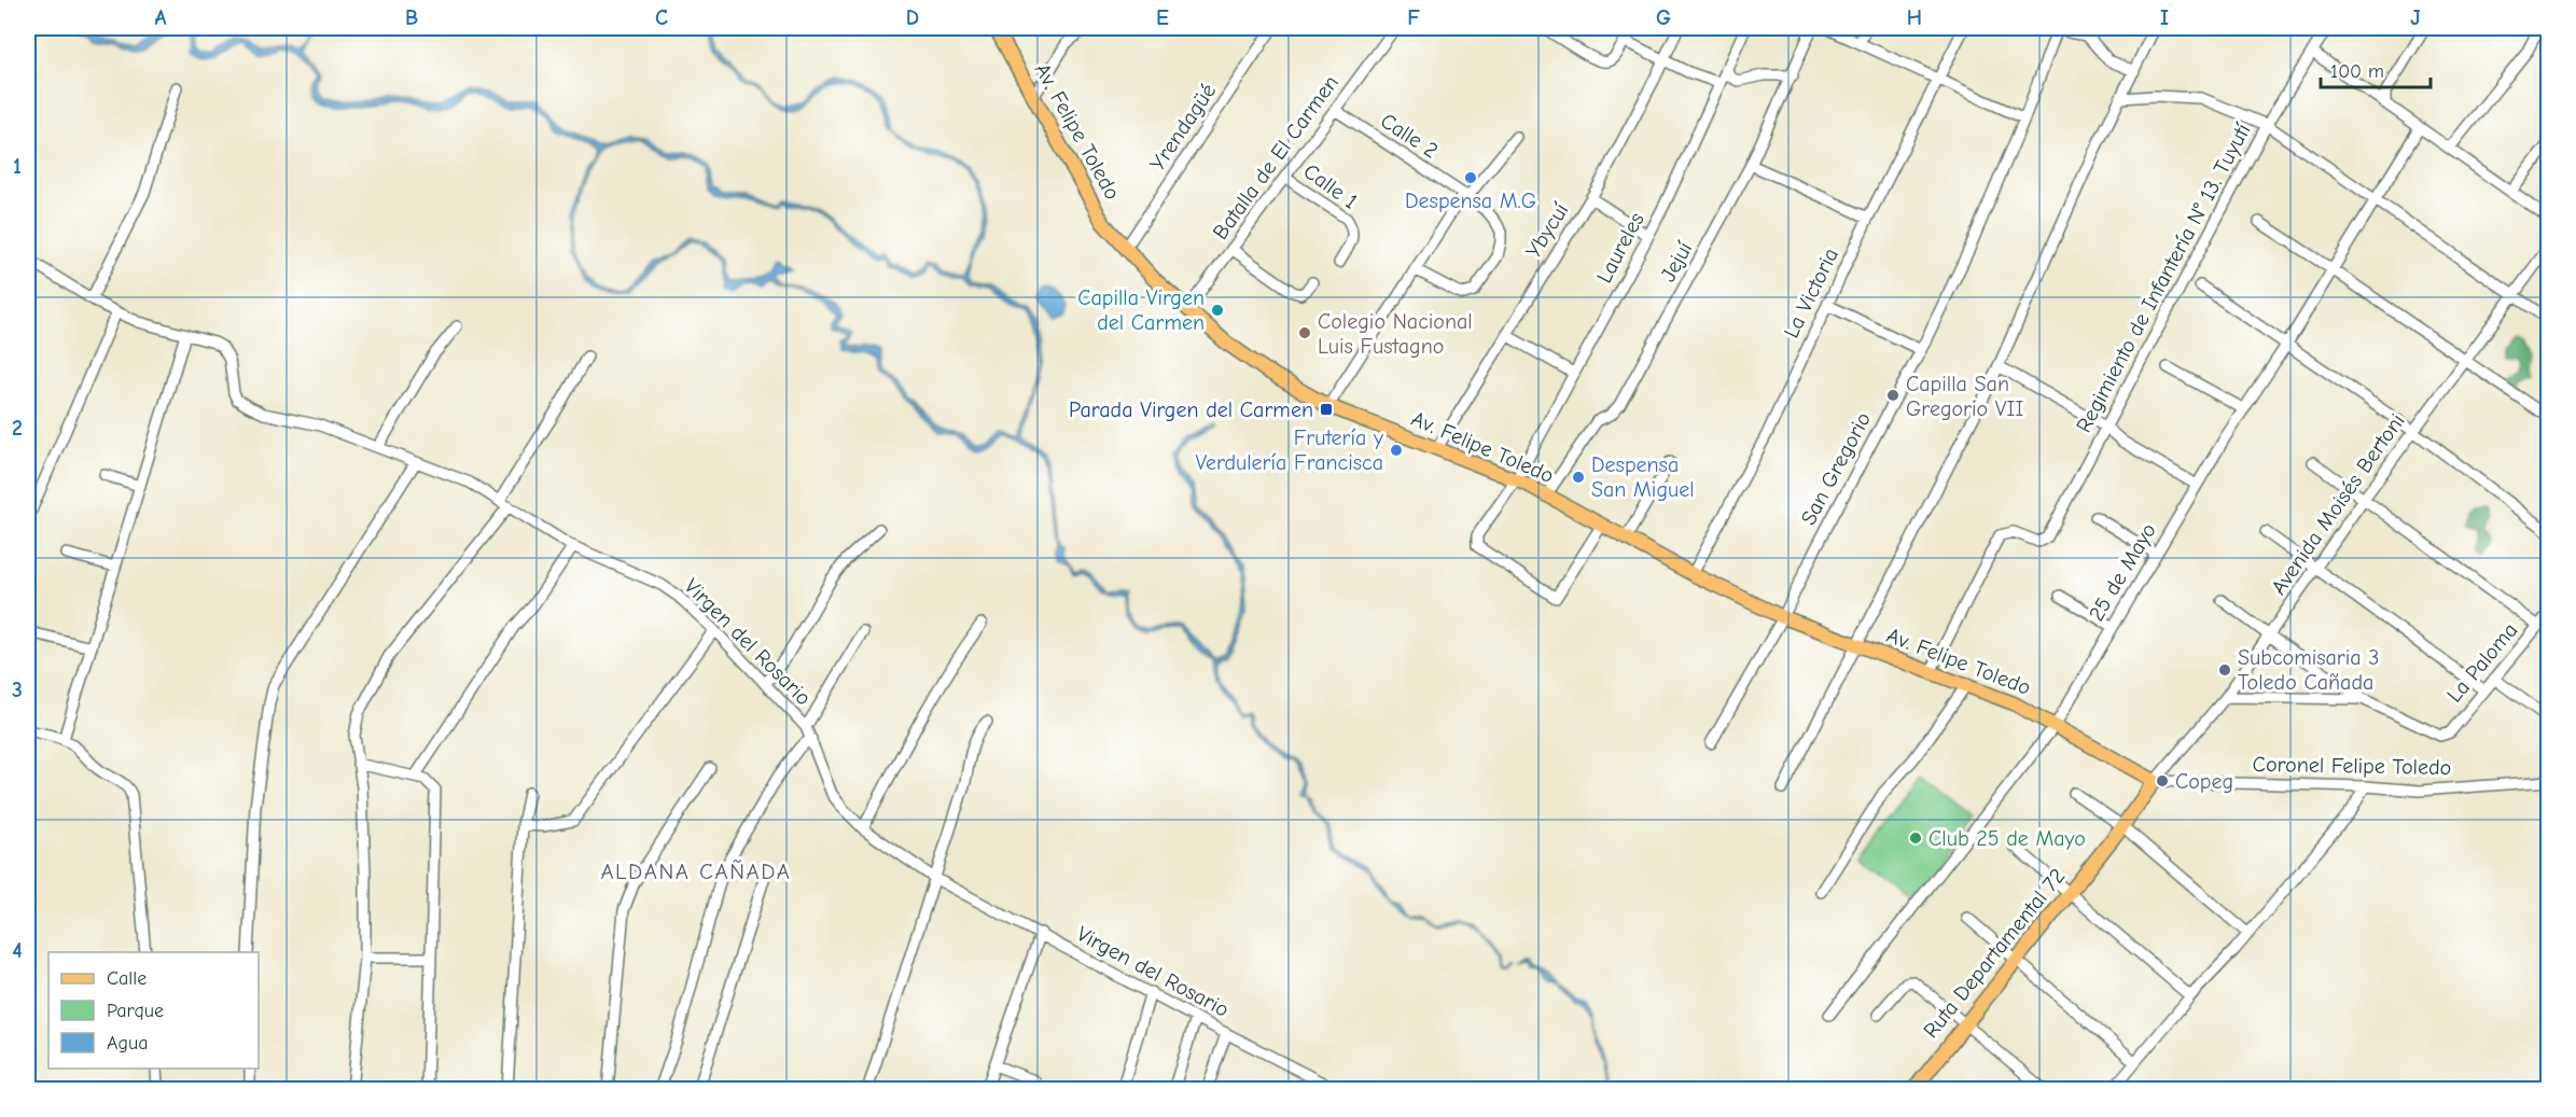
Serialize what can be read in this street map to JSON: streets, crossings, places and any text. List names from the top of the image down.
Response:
{
  "streets": {
    "main road": ["Av. Felipe Toledo", "Ruta Departamental 72"],
    "street": [
      "Yrendagüé",
      "Calle 2",
      "Batalla de El Carmen",
      "Calle 1",
      "Ybycuí",
      "Laureles",
      "Jejuí",
      "Regimiento de Infantería N° 13. Tuyutí",
      "La Victoria",
      "San Gregorio",
      "Avenida Moisés Bertoni",
      "25 de Mayo",
      "Virgen del Rosario",
      "La Paloma",
      "Coronel Felipe Toledo"
    ]
  },
  "crossings": [
    ["Yrendagüé", "Av. Felipe Toledo"],
    ["Av. Felipe Toledo", "Batalla de El Carmen"],
    ["Av. Felipe Toledo", "Ybycuí"],
    ["Av. Felipe Toledo", "Laureles"],
    ["Av. Felipe Toledo", "Jejuí"],
    ["Av. Felipe Toledo", "Regimiento de Infantería N° 13. Tuyutí"],
    ["Av. Felipe Toledo", "La Victoria"],
    ["Av. Felipe Toledo", "San Gregorio"],
    ["Av. Felipe Toledo", "Avenida Moisés Bertoni"],
    ["Av. Felipe Toledo", "25 de Mayo"],
    ["Av. Felipe Toledo", "Coronel Felipe Toledo"],
    ["Av. Felipe Toledo", "Ruta Departamental 72"],
    ["Calle 2", "Batalla de El Carmen"],
    ["Batalla de El Carmen", "Calle 1"],
    ["Avenida Moisés Bertoni", "Coronel Felipe Toledo"],
    ["Avenida Moisés Bertoni", "Ruta Departamental 72"],
    ["Coronel Felipe Toledo", "Ruta Departamental 72"]
  ],
  "districts": ["ALDANA CAÑADA"],
  "places": {
    "other": [
      "Despensa M.G",
      "Capilla Virgen del Carmen",
      "Colegio Nacional Luis Fustagno",
      "Capilla San Gregorio VII",
      "Frutería y Verdulería Francisca",
      "Despensa San Miguel",
      "Subcomisaria 3 Toledo Cañada",
      "Copeg",
      "Club 25 de Mayo"
    ],
    "transit": ["Parada Virgen del Carmen"]
  },
  "legend": ["Calle", "Parque", "Agua"],
  "scale_bar": "100 m",
  "grid": {
    "columns": [
      "A",
      "B",
      "C",
      "D",
      "E",
      "F",
      "G",
      "H",
      "I",
      "J"
    ],
    "rows": [
      "1",
      "2",
      "3",
      "4"
    ]
  }
}
